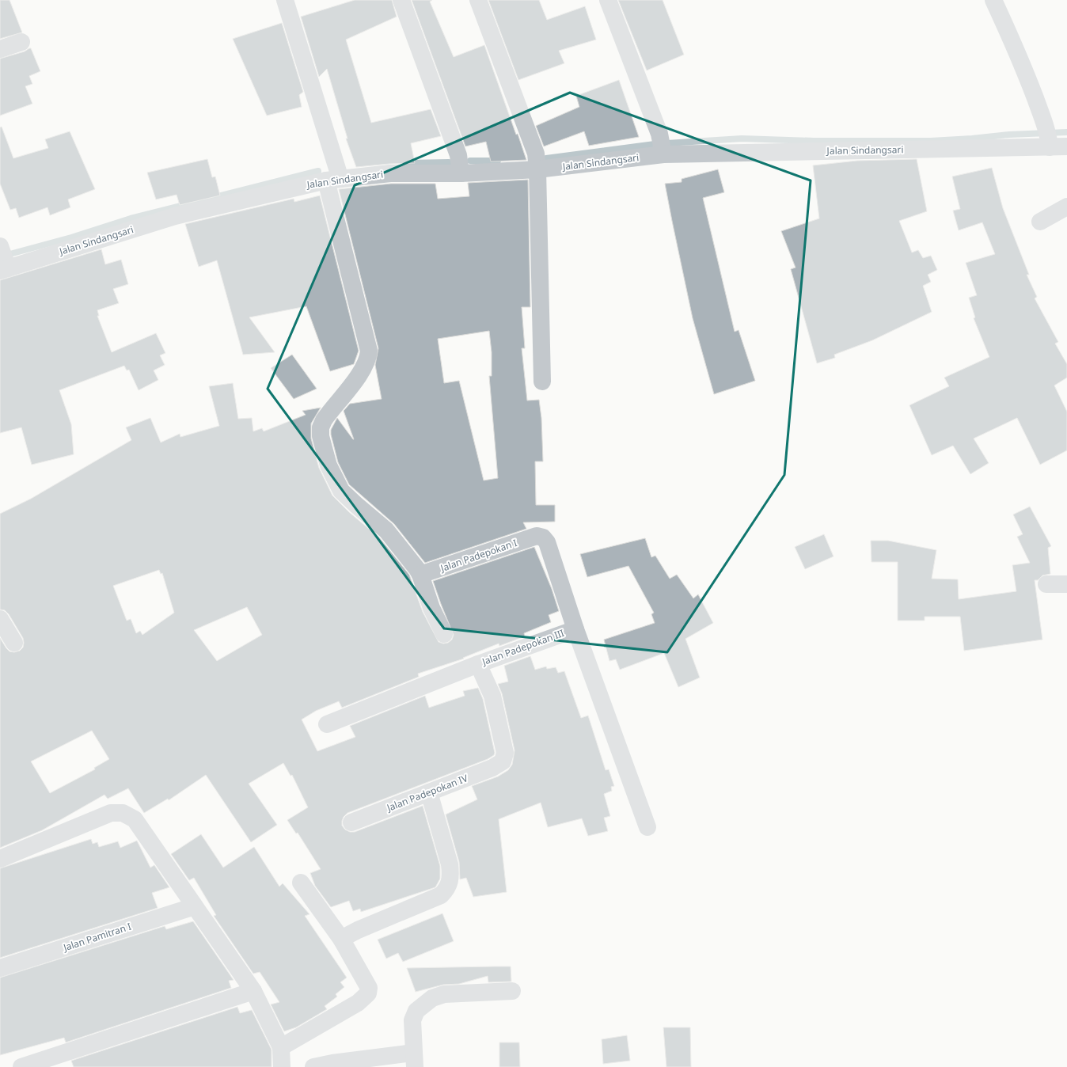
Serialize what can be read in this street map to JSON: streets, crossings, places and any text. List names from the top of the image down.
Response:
{
  "streets": {
    "street": [
      "Jalan Sindangsari",
      "Jalan Padepokan I",
      "Jalan Padepokan III",
      "Jalan Padepokan IV",
      "Jalan Pamitran I"
    ]
  },
  "crossings": [
    ["Jalan Padepokan I", "Jalan Padepokan III"],
    ["Jalan Padepokan III", "Jalan Padepokan IV"]
  ]
}
